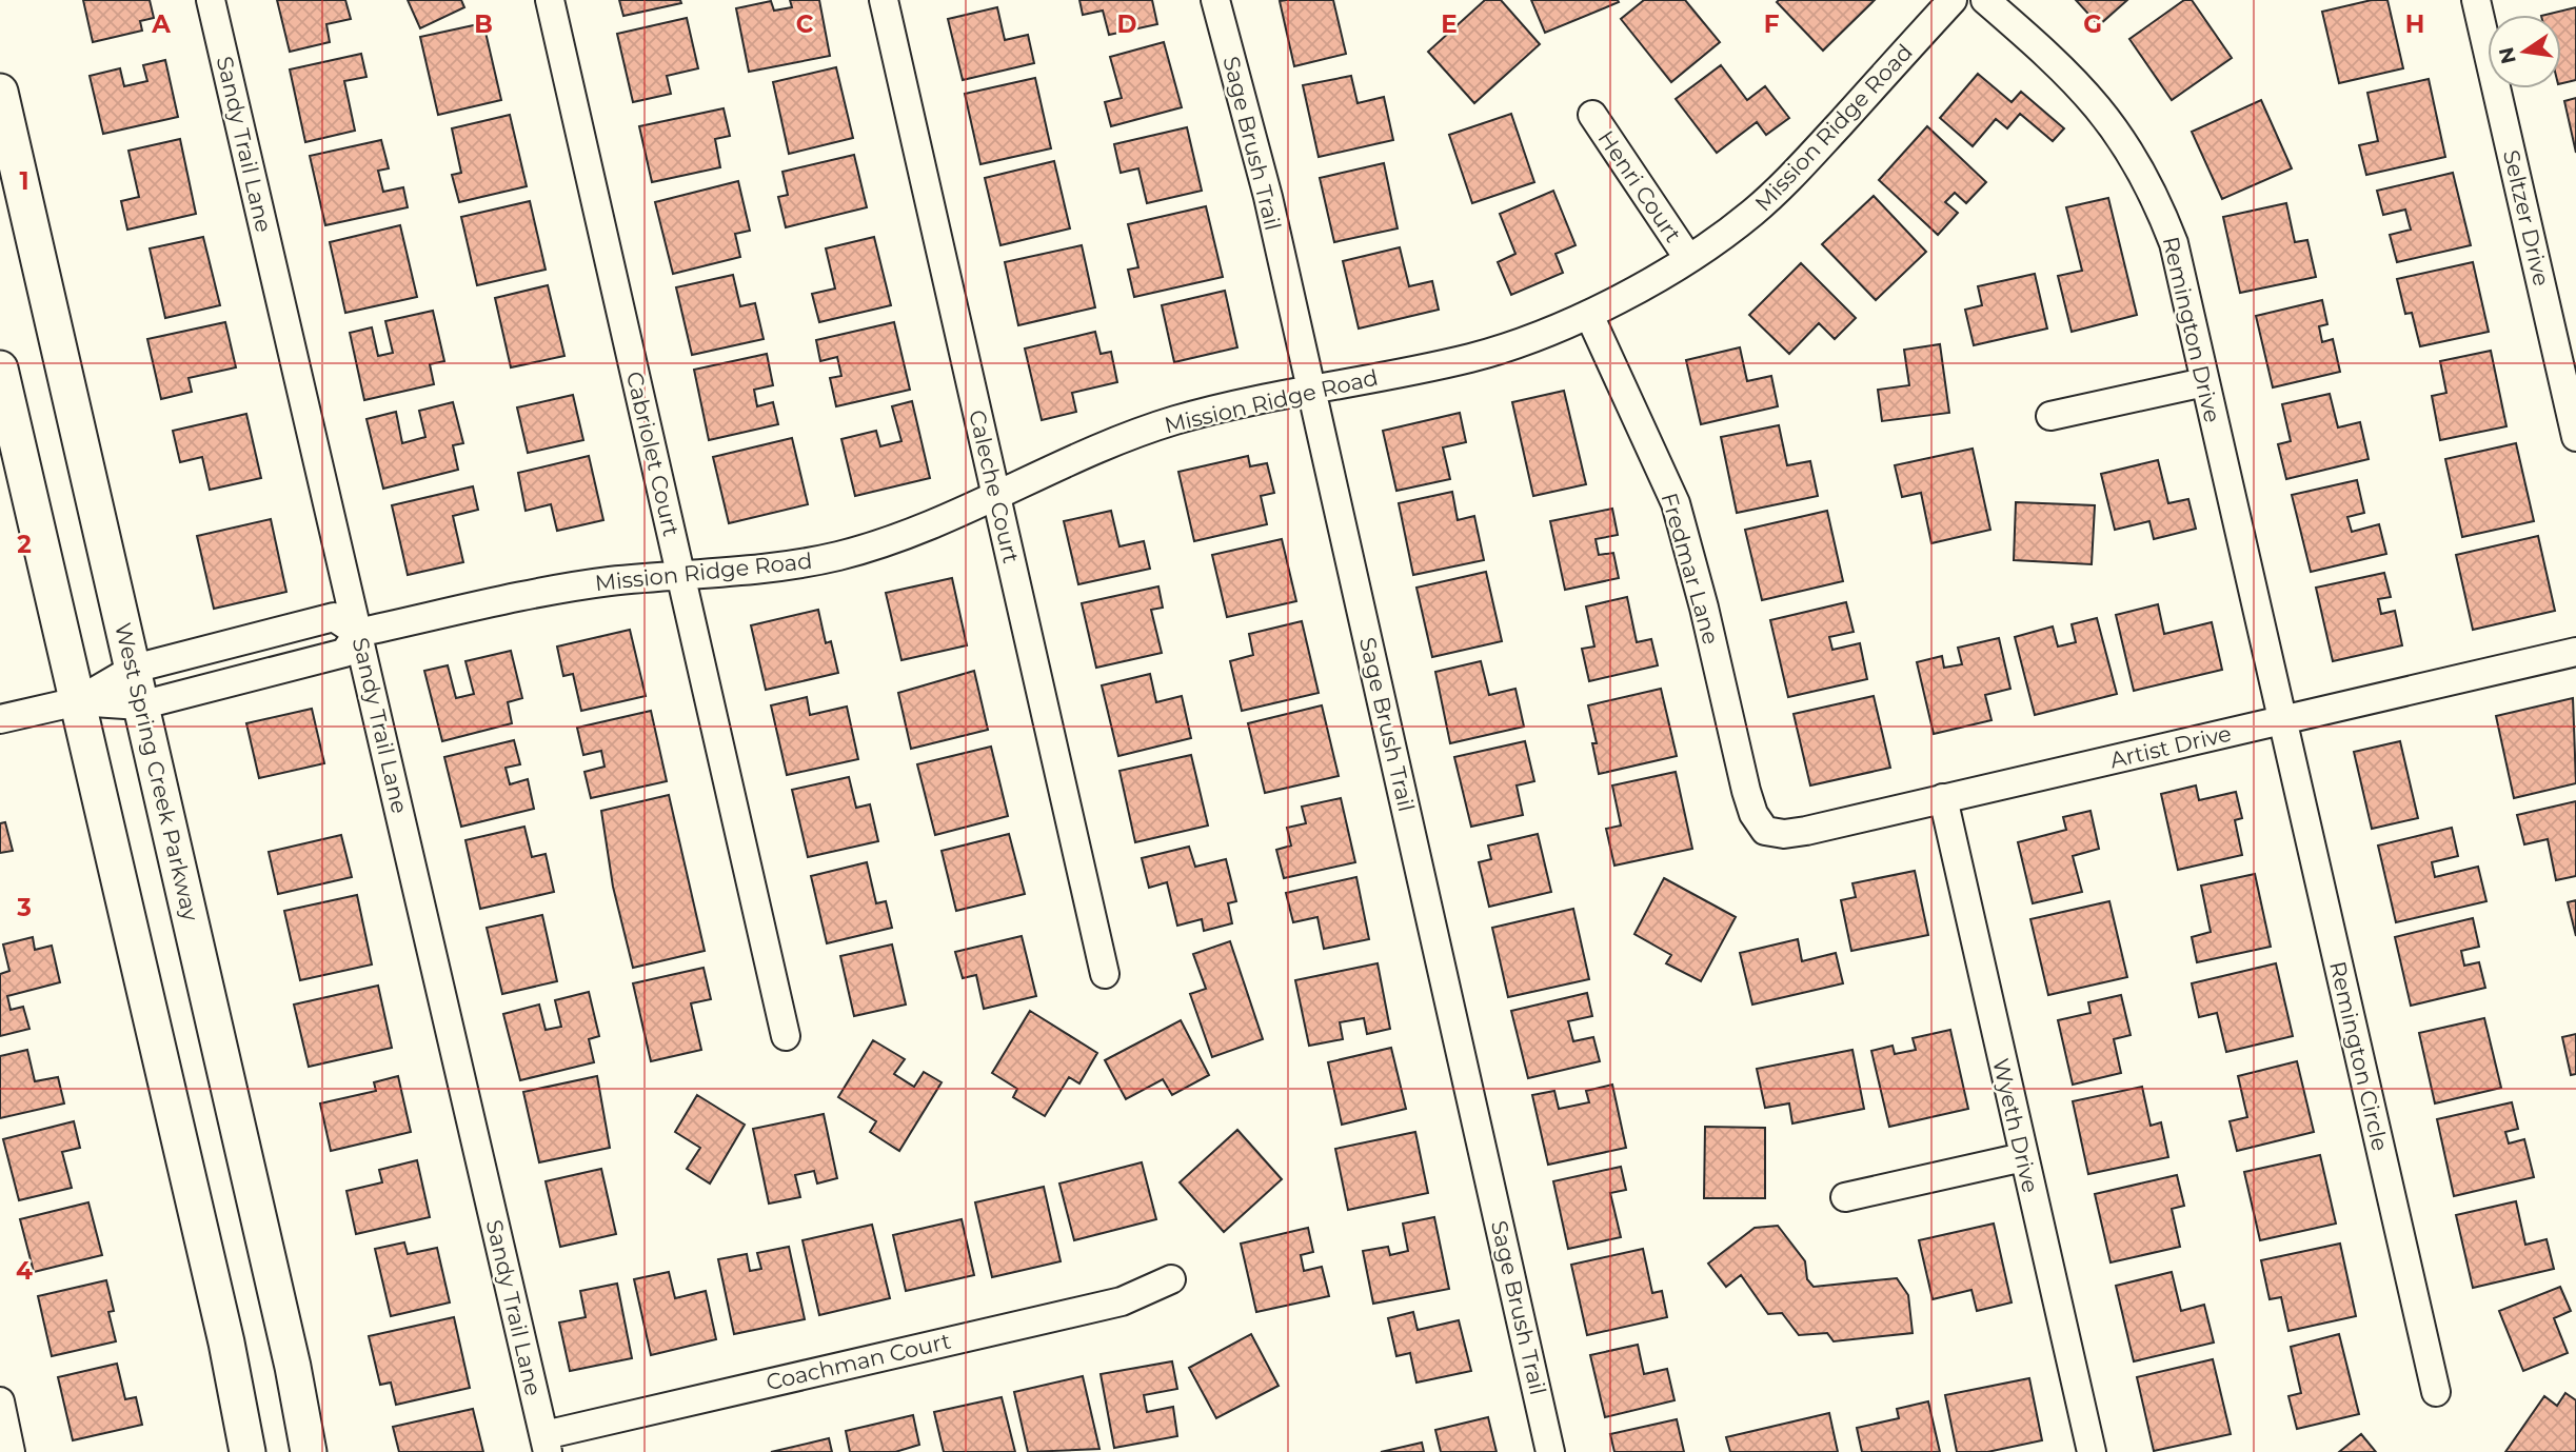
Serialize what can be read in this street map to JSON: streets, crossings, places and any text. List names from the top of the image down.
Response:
{
  "streets": {
    "main road": ["West Spring Creek Parkway"],
    "street": [
      "Mission Ridge Road",
      "Sage Brush Trail",
      "Sandy Trail Lane",
      "Henri Court",
      "Seltzer Drive",
      "Remington Drive",
      "Cabriolet Court",
      "Caleche Court",
      "Fredmar Lane",
      "Artist Drive",
      "Remington Circle",
      "Wyeth Drive",
      "Coachman Court"
    ]
  },
  "crossings": [
    ["Mission Ridge Road", "Sage Brush Trail"],
    ["Mission Ridge Road", "Sandy Trail Lane"],
    ["Mission Ridge Road", "Henri Court"],
    ["Mission Ridge Road", "Cabriolet Court"],
    ["Mission Ridge Road", "Caleche Court"],
    ["Mission Ridge Road", "Fredmar Lane"],
    ["Sandy Trail Lane", "Coachman Court"],
    ["Remington Drive", "Artist Drive"],
    ["Remington Drive", "Remington Circle"],
    ["Fredmar Lane", "Artist Drive"],
    ["Artist Drive", "Remington Circle"],
    ["Artist Drive", "Wyeth Drive"]
  ],
  "north": "left",
  "grid": {
    "columns": [
      "A",
      "B",
      "C",
      "D",
      "E",
      "F",
      "G",
      "H"
    ],
    "rows": [
      "1",
      "2",
      "3",
      "4"
    ]
  }
}
